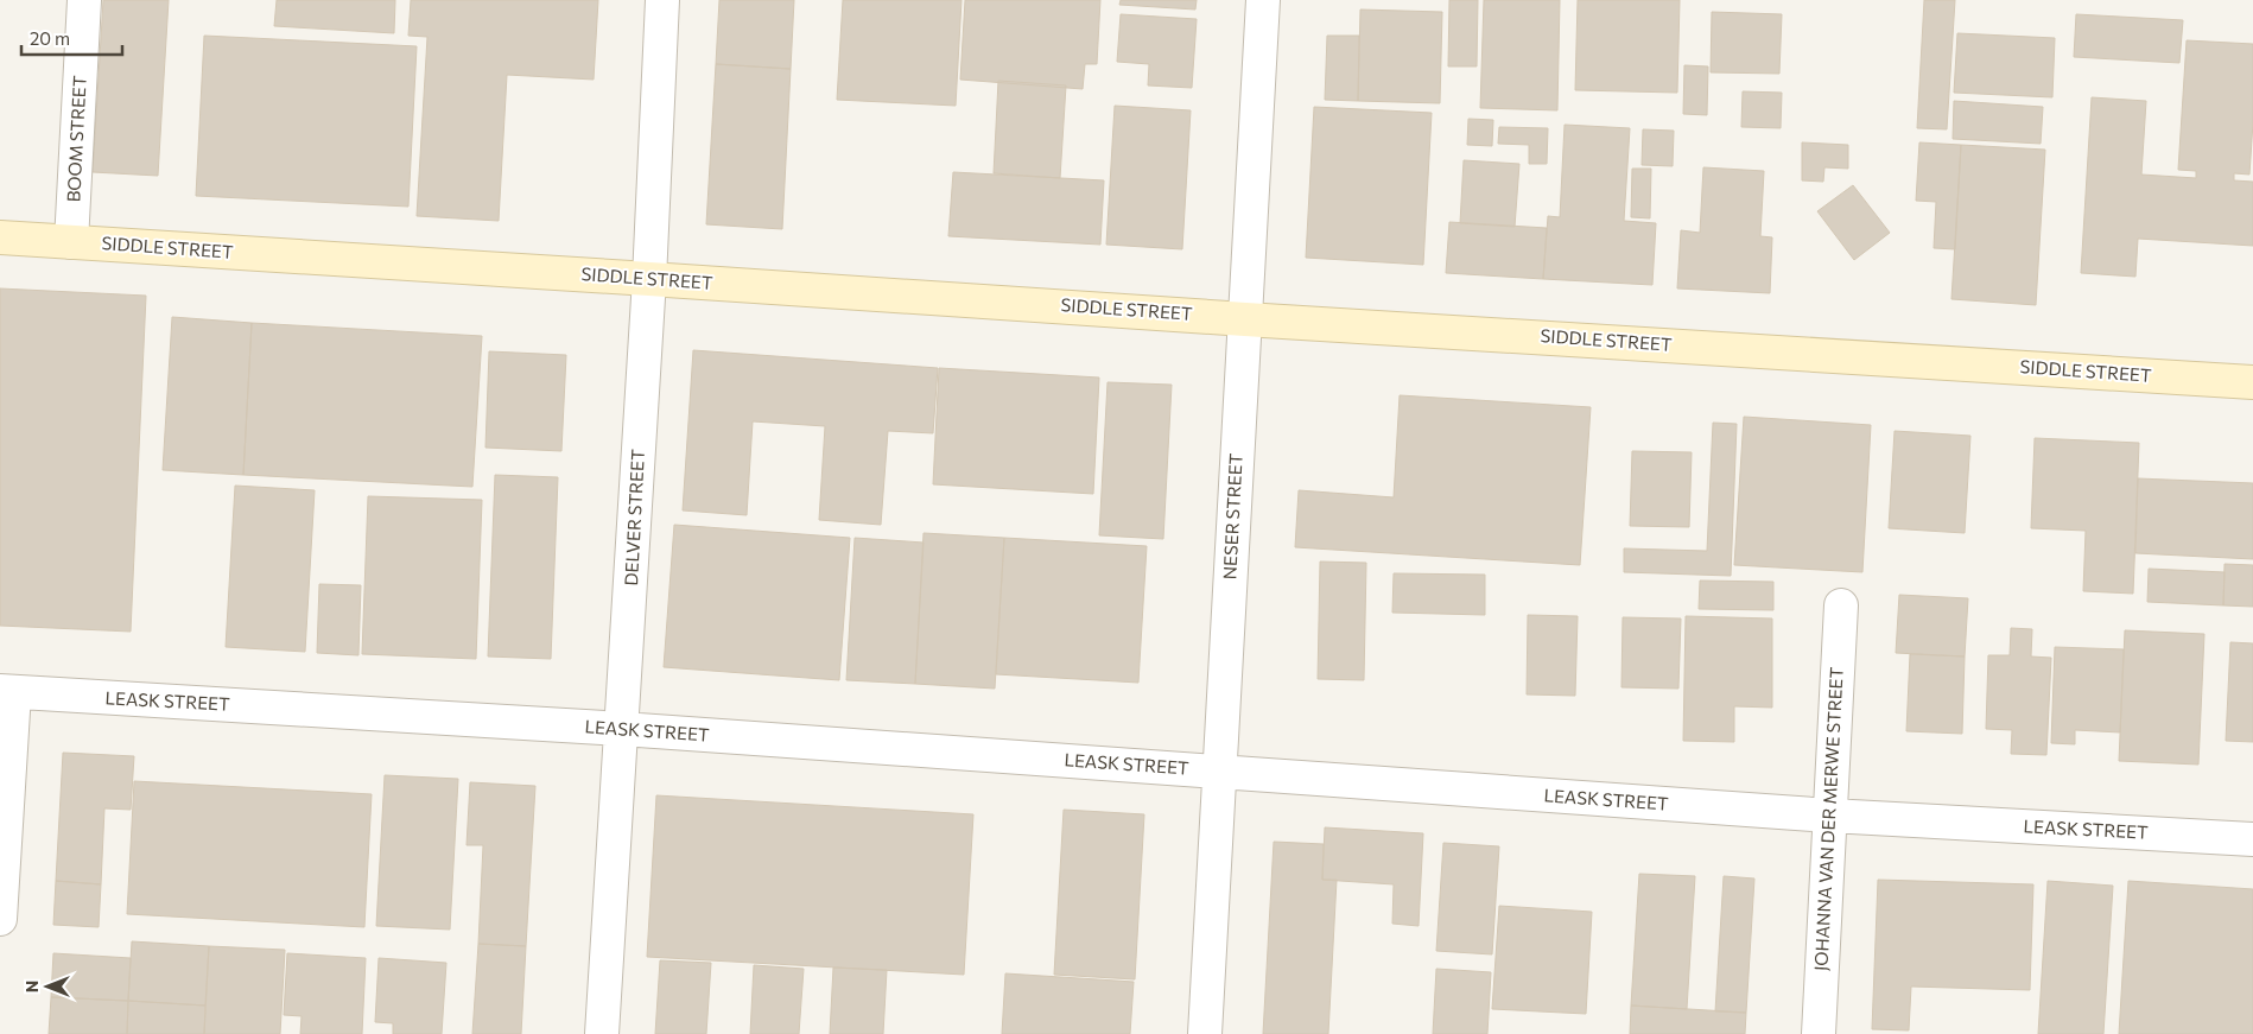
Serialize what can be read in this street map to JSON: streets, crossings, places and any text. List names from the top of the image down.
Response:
{
  "streets": {
    "street": [
      "BOOM STREET",
      "SIDDLE STREET",
      "NESER STREET",
      "DELVER STREET",
      "LEASK STREET",
      "JOHANNA VAN DER MERWE STREET"
    ]
  },
  "crossings": [
    ["BOOM STREET", "SIDDLE STREET"],
    ["SIDDLE STREET", "NESER STREET"],
    ["SIDDLE STREET", "DELVER STREET"],
    ["NESER STREET", "LEASK STREET"],
    ["DELVER STREET", "LEASK STREET"],
    ["LEASK STREET", "JOHANNA VAN DER MERWE STREET"]
  ],
  "scale_bar": "20 m",
  "north": "left"
}
